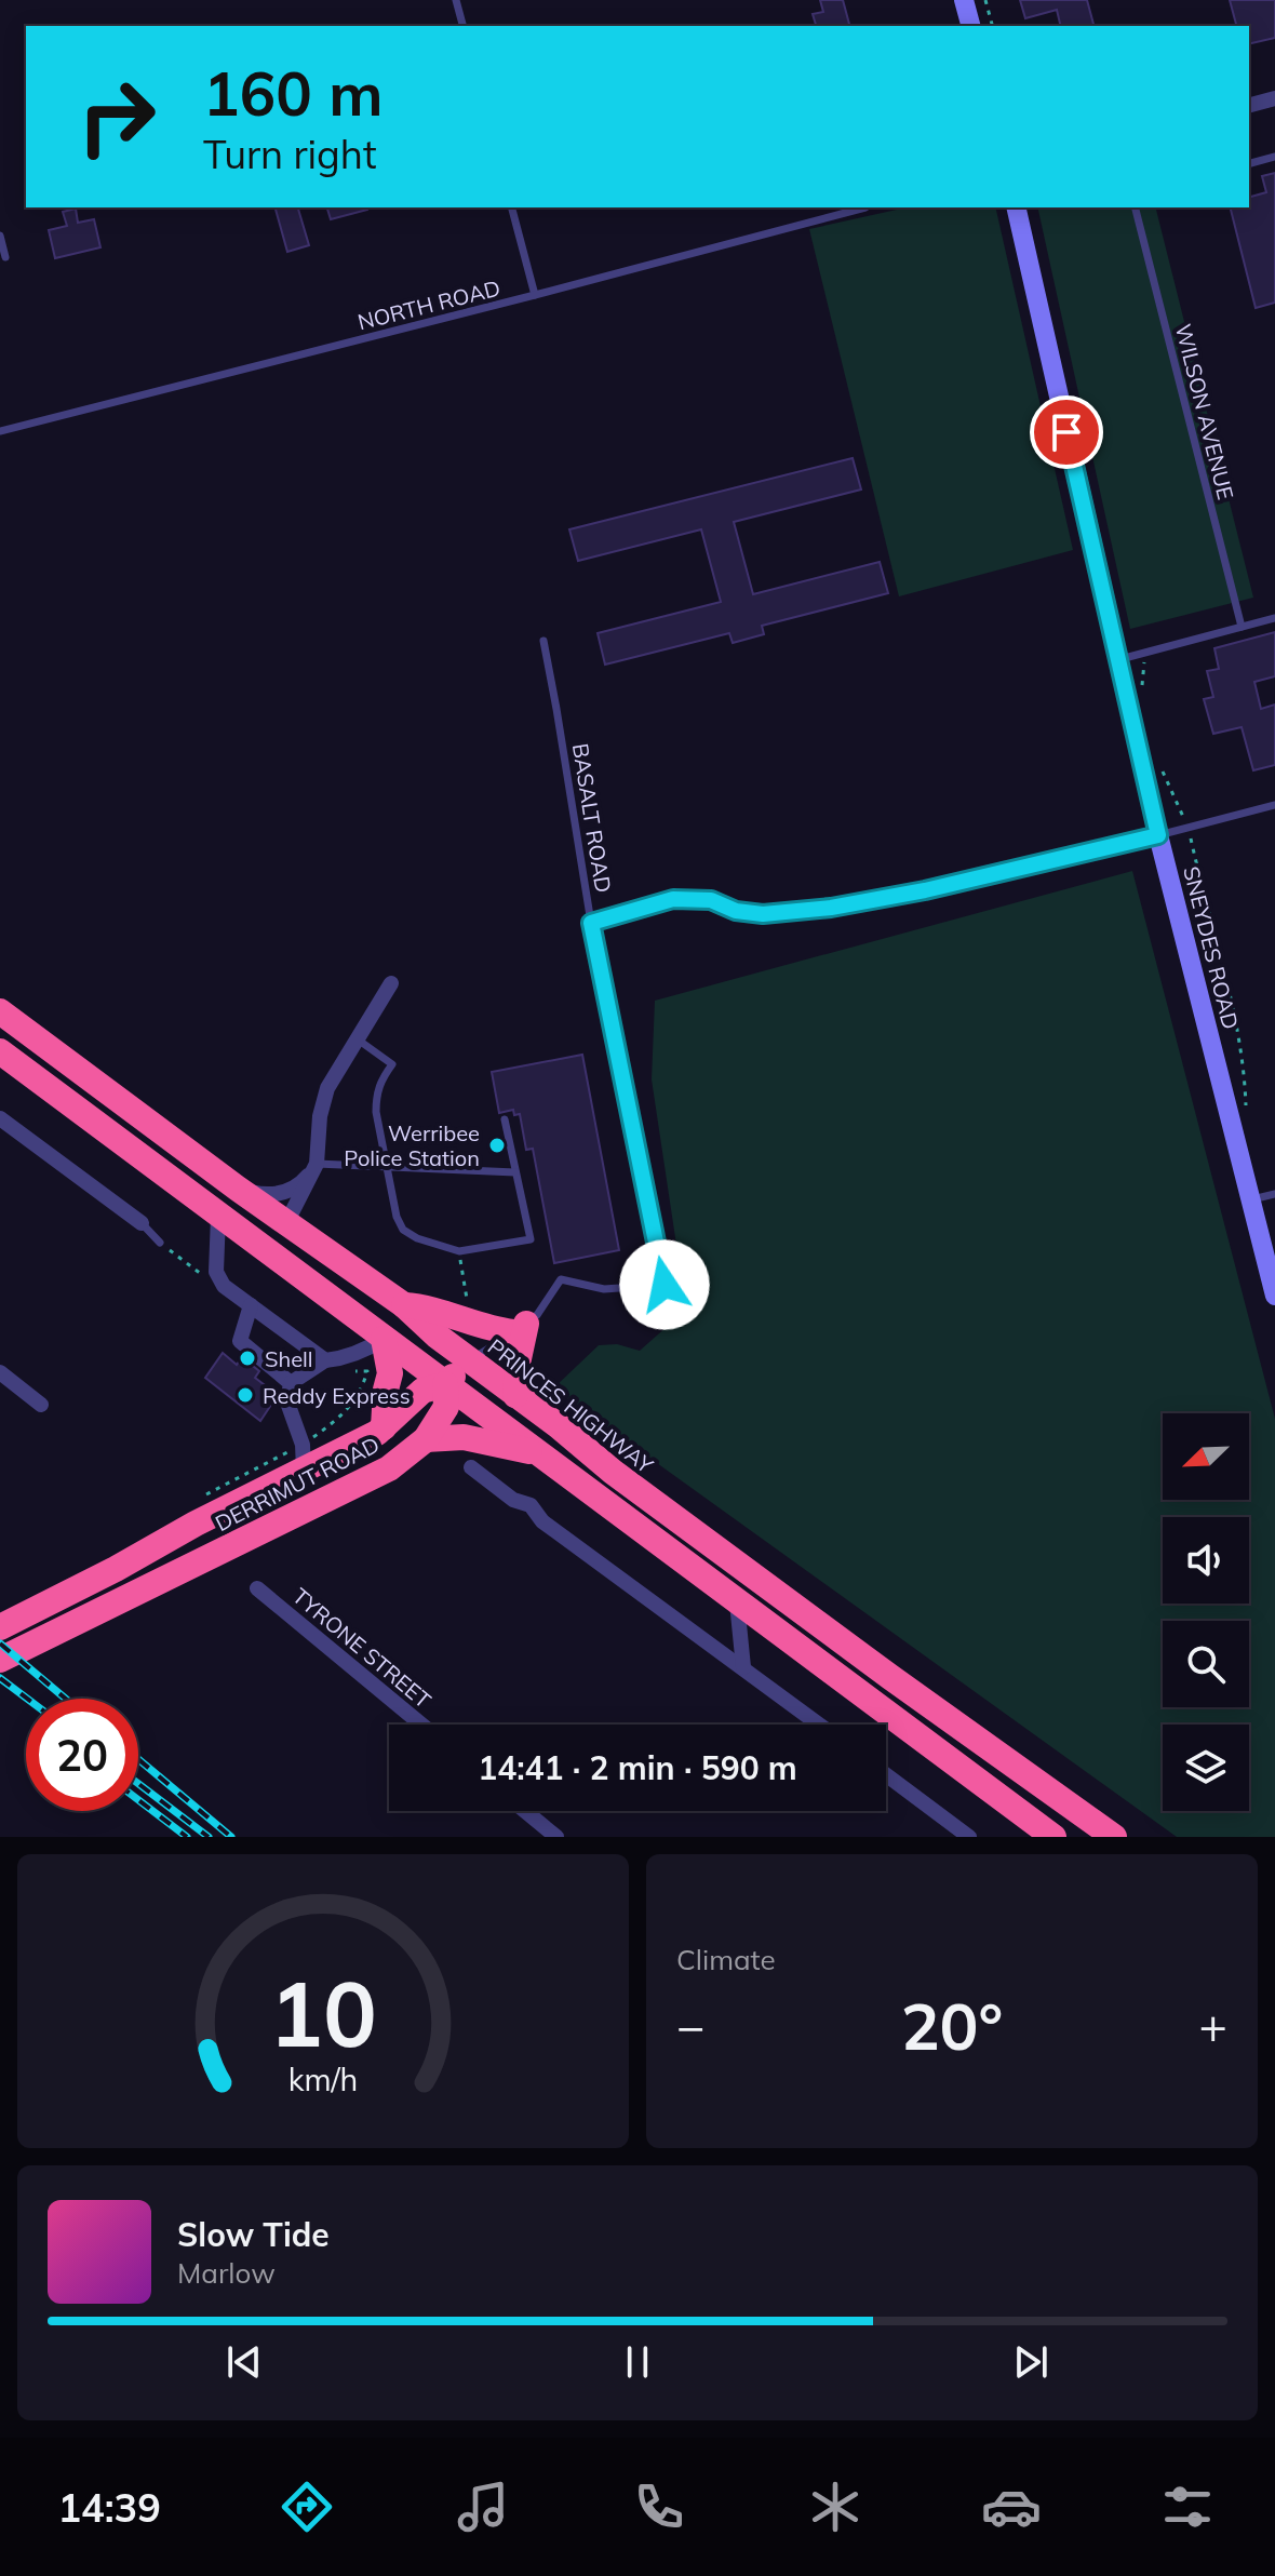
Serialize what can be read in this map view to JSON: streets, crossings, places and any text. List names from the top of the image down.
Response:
{
  "streets": {
    "highway": ["PRINCES HIGHWAY", "DERRIMUT ROAD"],
    "main road": ["SNEYDES ROAD"],
    "street": ["TYRONE STREET"],
    "lane": ["NORTH ROAD", "WILSON AVENUE", "BASALT ROAD"]
  },
  "crossings": [
    ["BASALT ROAD", "PRINCES HIGHWAY"],
    ["PRINCES HIGHWAY", "DERRIMUT ROAD"]
  ],
  "places": ["Werribee Police Station", "Shell", "Reddy Express"],
  "north": "bottom left",
  "page": {
    "turn": ["160 m", "Turn right"],
    "limit": "20",
    "trip": "14:41 · 2 min · 590 m",
    "tile": "Climate",
    "heat": ["−", "20°", "+"],
    "song": ["Slow Tide", "Marlow"],
    "tabs": "14:39",
    "gauge": ["10", "km/h"]
  }
}
